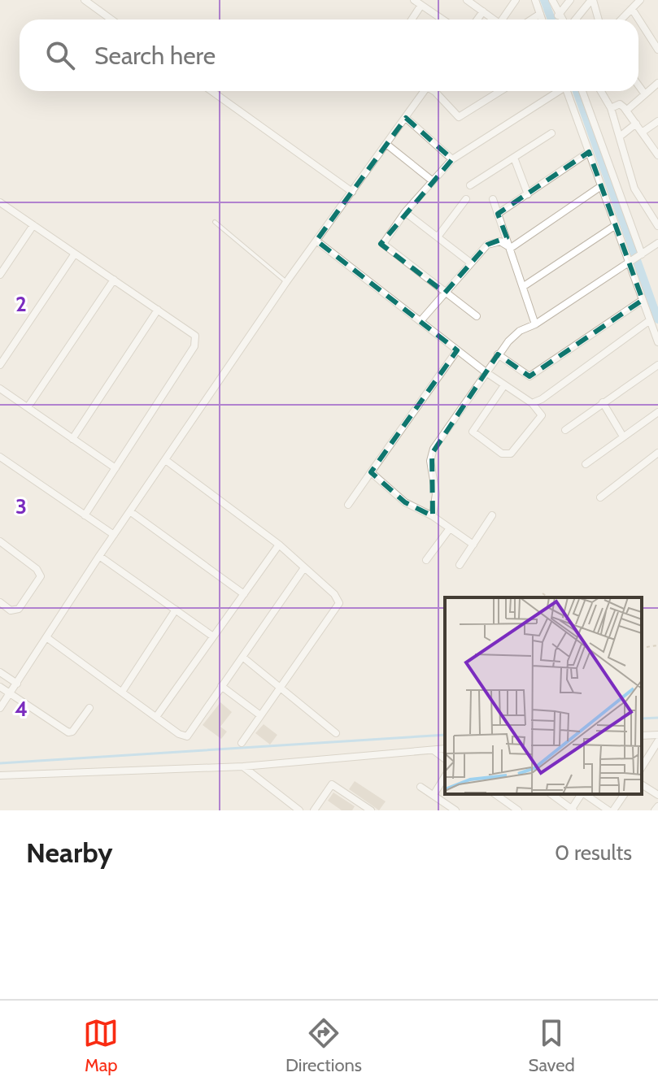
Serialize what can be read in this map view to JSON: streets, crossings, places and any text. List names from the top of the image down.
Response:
{
  "page": {
    "search": "Search here",
    "heading": ["Nearby", "0 results"],
    "nav": ["Map", "Directions", "Saved"]
  },
  "grid": {
    "rows": ["2", "3", "4"]
  }
}
